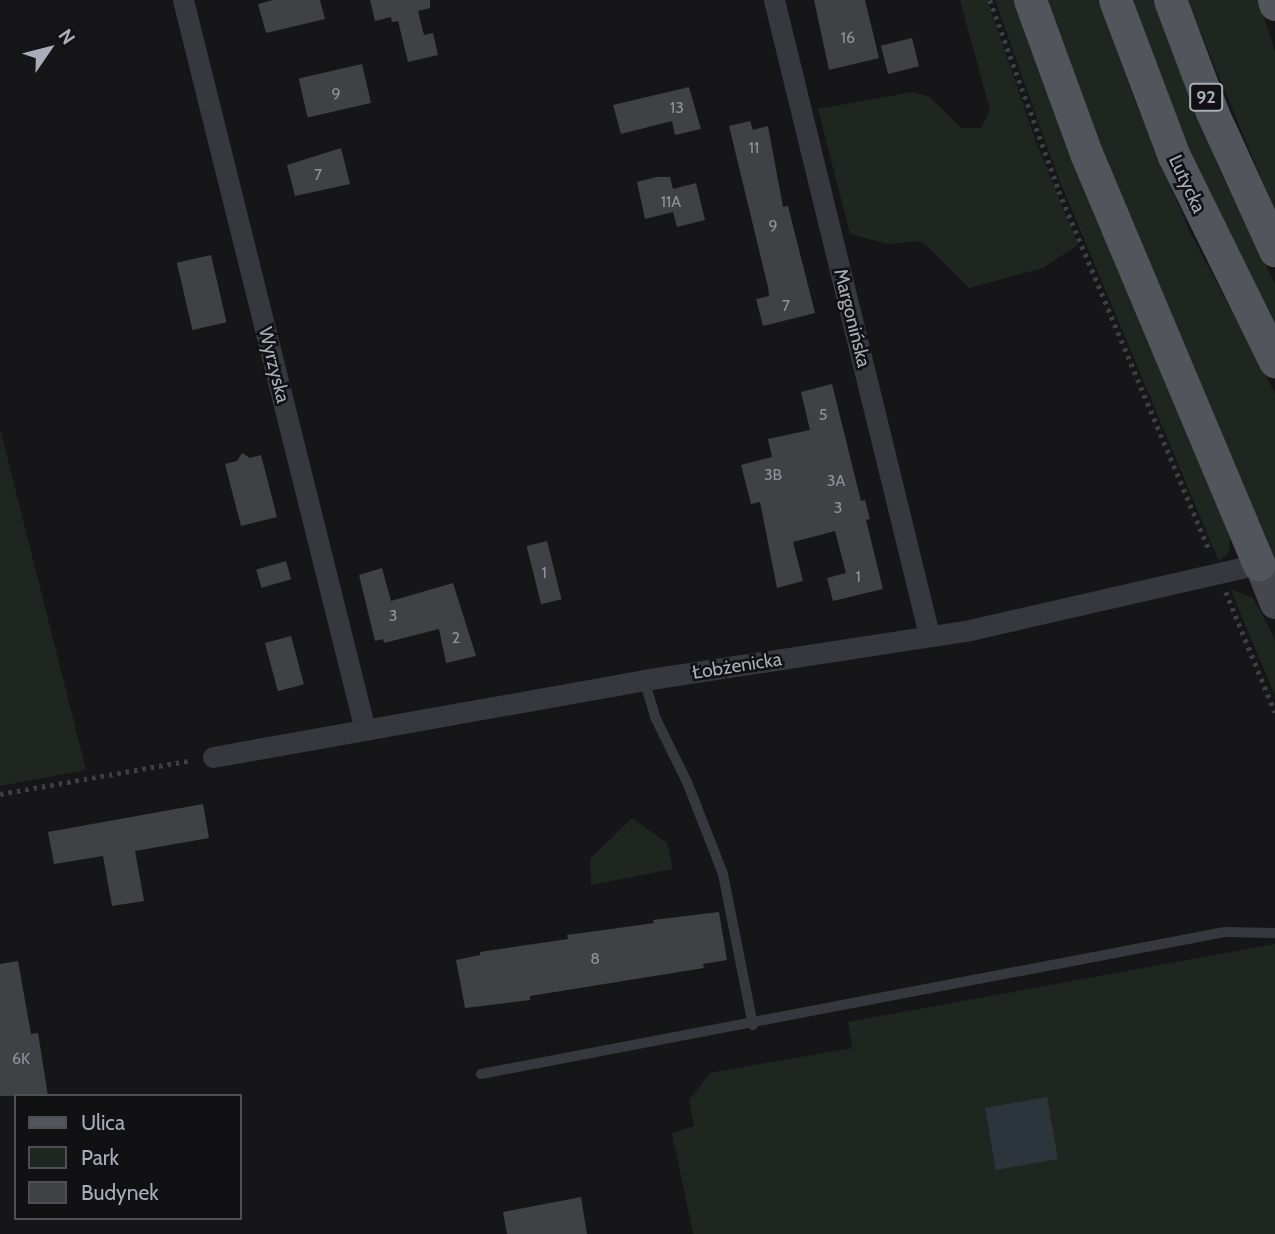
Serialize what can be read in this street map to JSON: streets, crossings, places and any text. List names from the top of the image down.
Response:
{
  "streets": {
    "main road": ["92", "Lutycka"],
    "street": ["Margonińska", "Wyrzyska", "Łobżenicka"]
  },
  "crossings": [
    ["Margonińska", "Łobżenicka"],
    ["Wyrzyska", "Łobżenicka"]
  ],
  "house_numbers": [
    "16",
    "9",
    "13",
    "11",
    "7",
    "11A",
    "9",
    "7",
    "5",
    "3B",
    "3A",
    "3",
    "1",
    "1",
    "3",
    "2",
    "8",
    "6K"
  ],
  "legend": ["Ulica", "Park", "Budynek"],
  "north": "top right"
}
